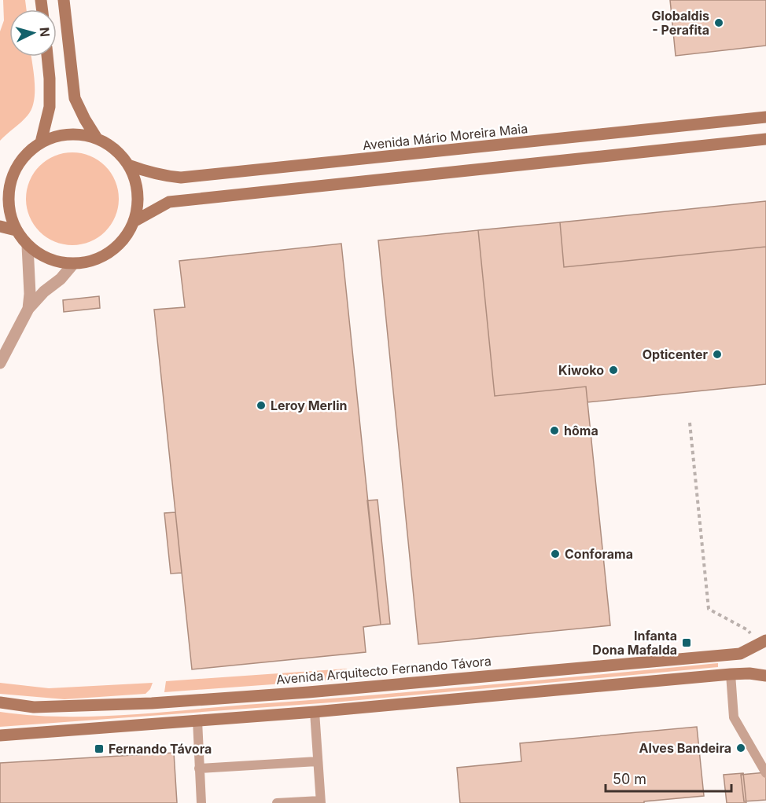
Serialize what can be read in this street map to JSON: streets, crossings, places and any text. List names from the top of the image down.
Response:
{
  "streets": {
    "main road": ["Avenida Mário Moreira Maia", "Avenida Arquitecto Fernando Távora"]
  },
  "places": {
    "other": [
      "Globaldis - Perafita",
      "Opticenter",
      "Kiwoko",
      "Leroy Merlin",
      "hôma",
      "Conforama",
      "Alves Bandeira"
    ],
    "transit": ["Infanta Dona Mafalda", "Fernando Távora"]
  },
  "scale_bar": "50 m",
  "north": "right"
}
